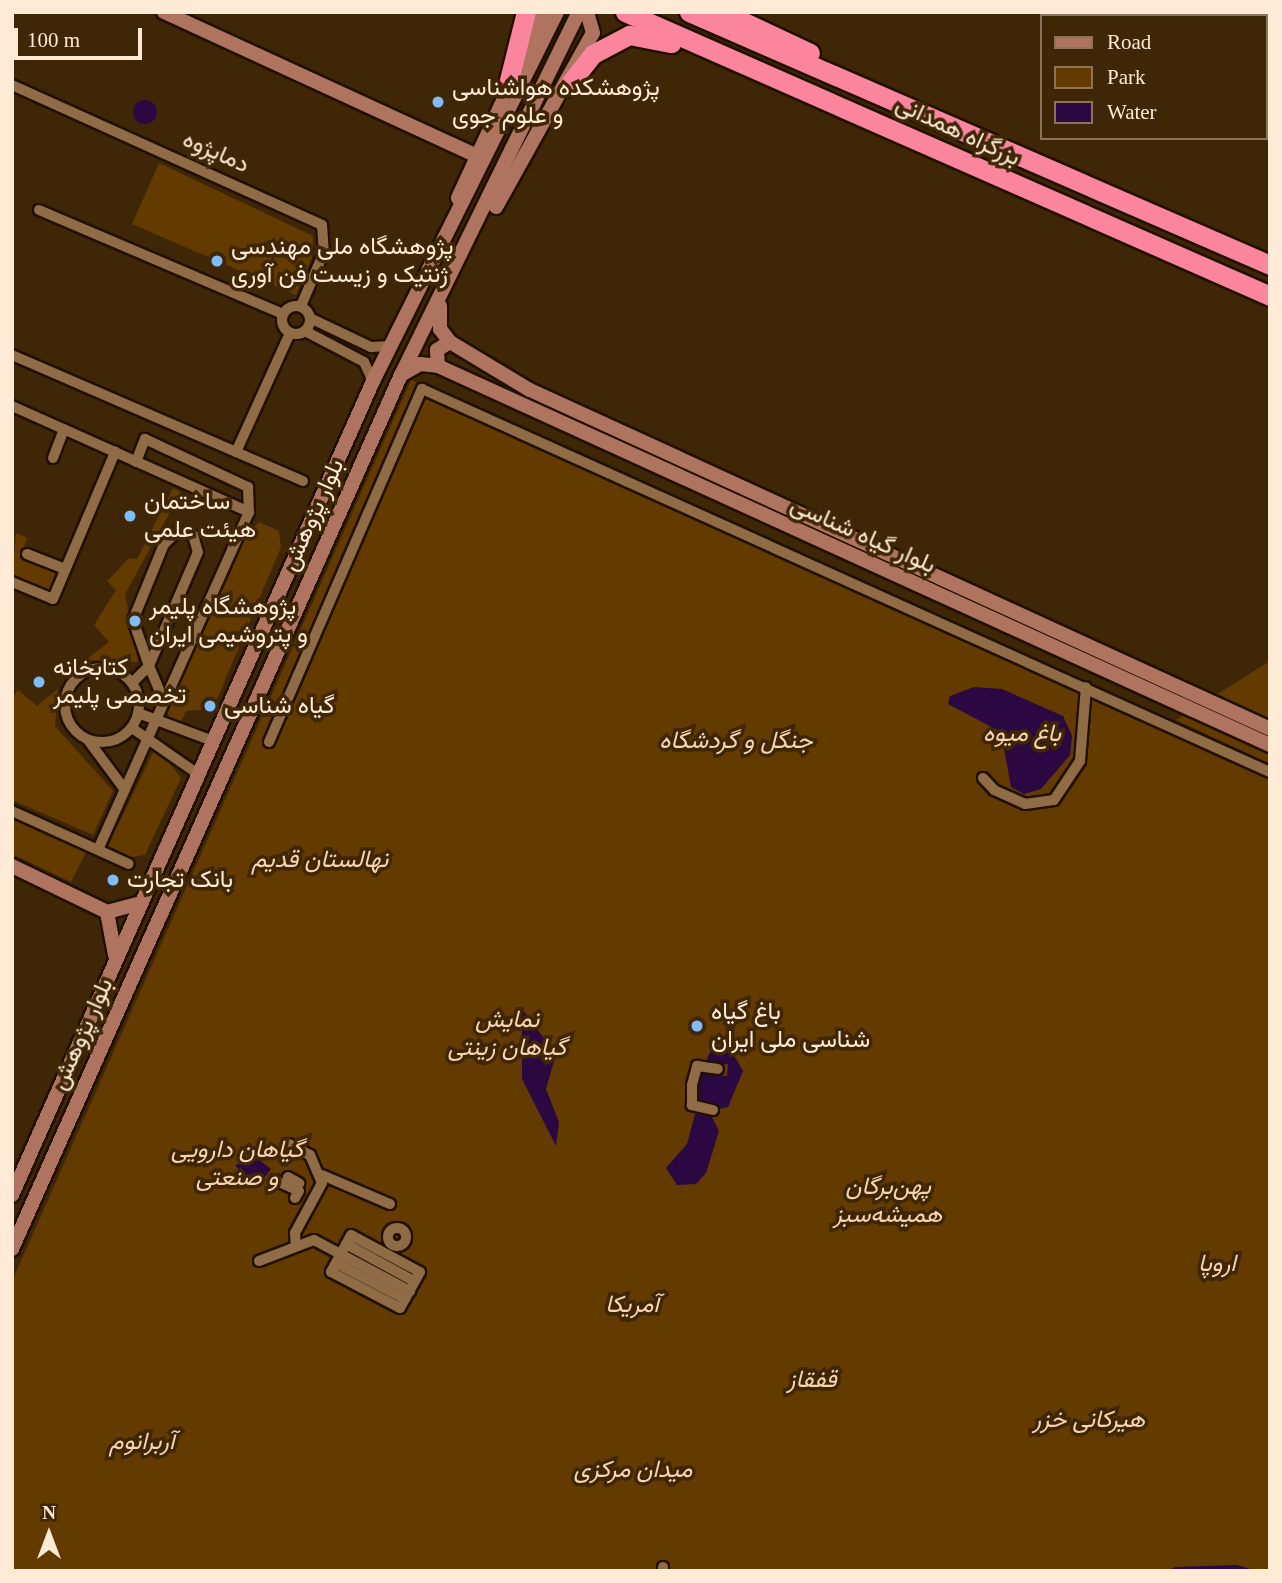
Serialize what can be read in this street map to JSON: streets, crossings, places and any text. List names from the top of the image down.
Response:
{
  "streets": {
    "highway": ["بزرگراه همدانی"],
    "street": ["دماپژوه", "بلوار پژوهش", "بلوار گیاه شناسی"]
  },
  "parks": [
    "باغ میوه",
    "جنگل و گردشگاه",
    "نهالستان قدیم",
    "نمایش گیاهان زینتی",
    "گیاهان دارویی و صنعتی",
    "پهن‌برگان همیشه‌سبز",
    "اروپا",
    "آمریکا",
    "قفقاز",
    "هیرکانی خزر",
    "آربرانوم",
    "میدان مرکزی"
  ],
  "places": [
    "پژوهشکده هواشناسی و علوم جوی",
    "پژوهشگاه ملی مهندسی ژنتیک و زیست فن آوری",
    "ساختمان هیئت علمی",
    "پژوهشگاه پلیمر و پتروشیمی ایران",
    "کتابخانه تخصصی پلیمر",
    "گیاه شناسی",
    "بانک تجارت",
    "باغ گیاه‌ شناسی ملی ایران"
  ],
  "legend": ["Road", "Park", "Water"],
  "scale_bar": "100 m",
  "north": "top"
}
